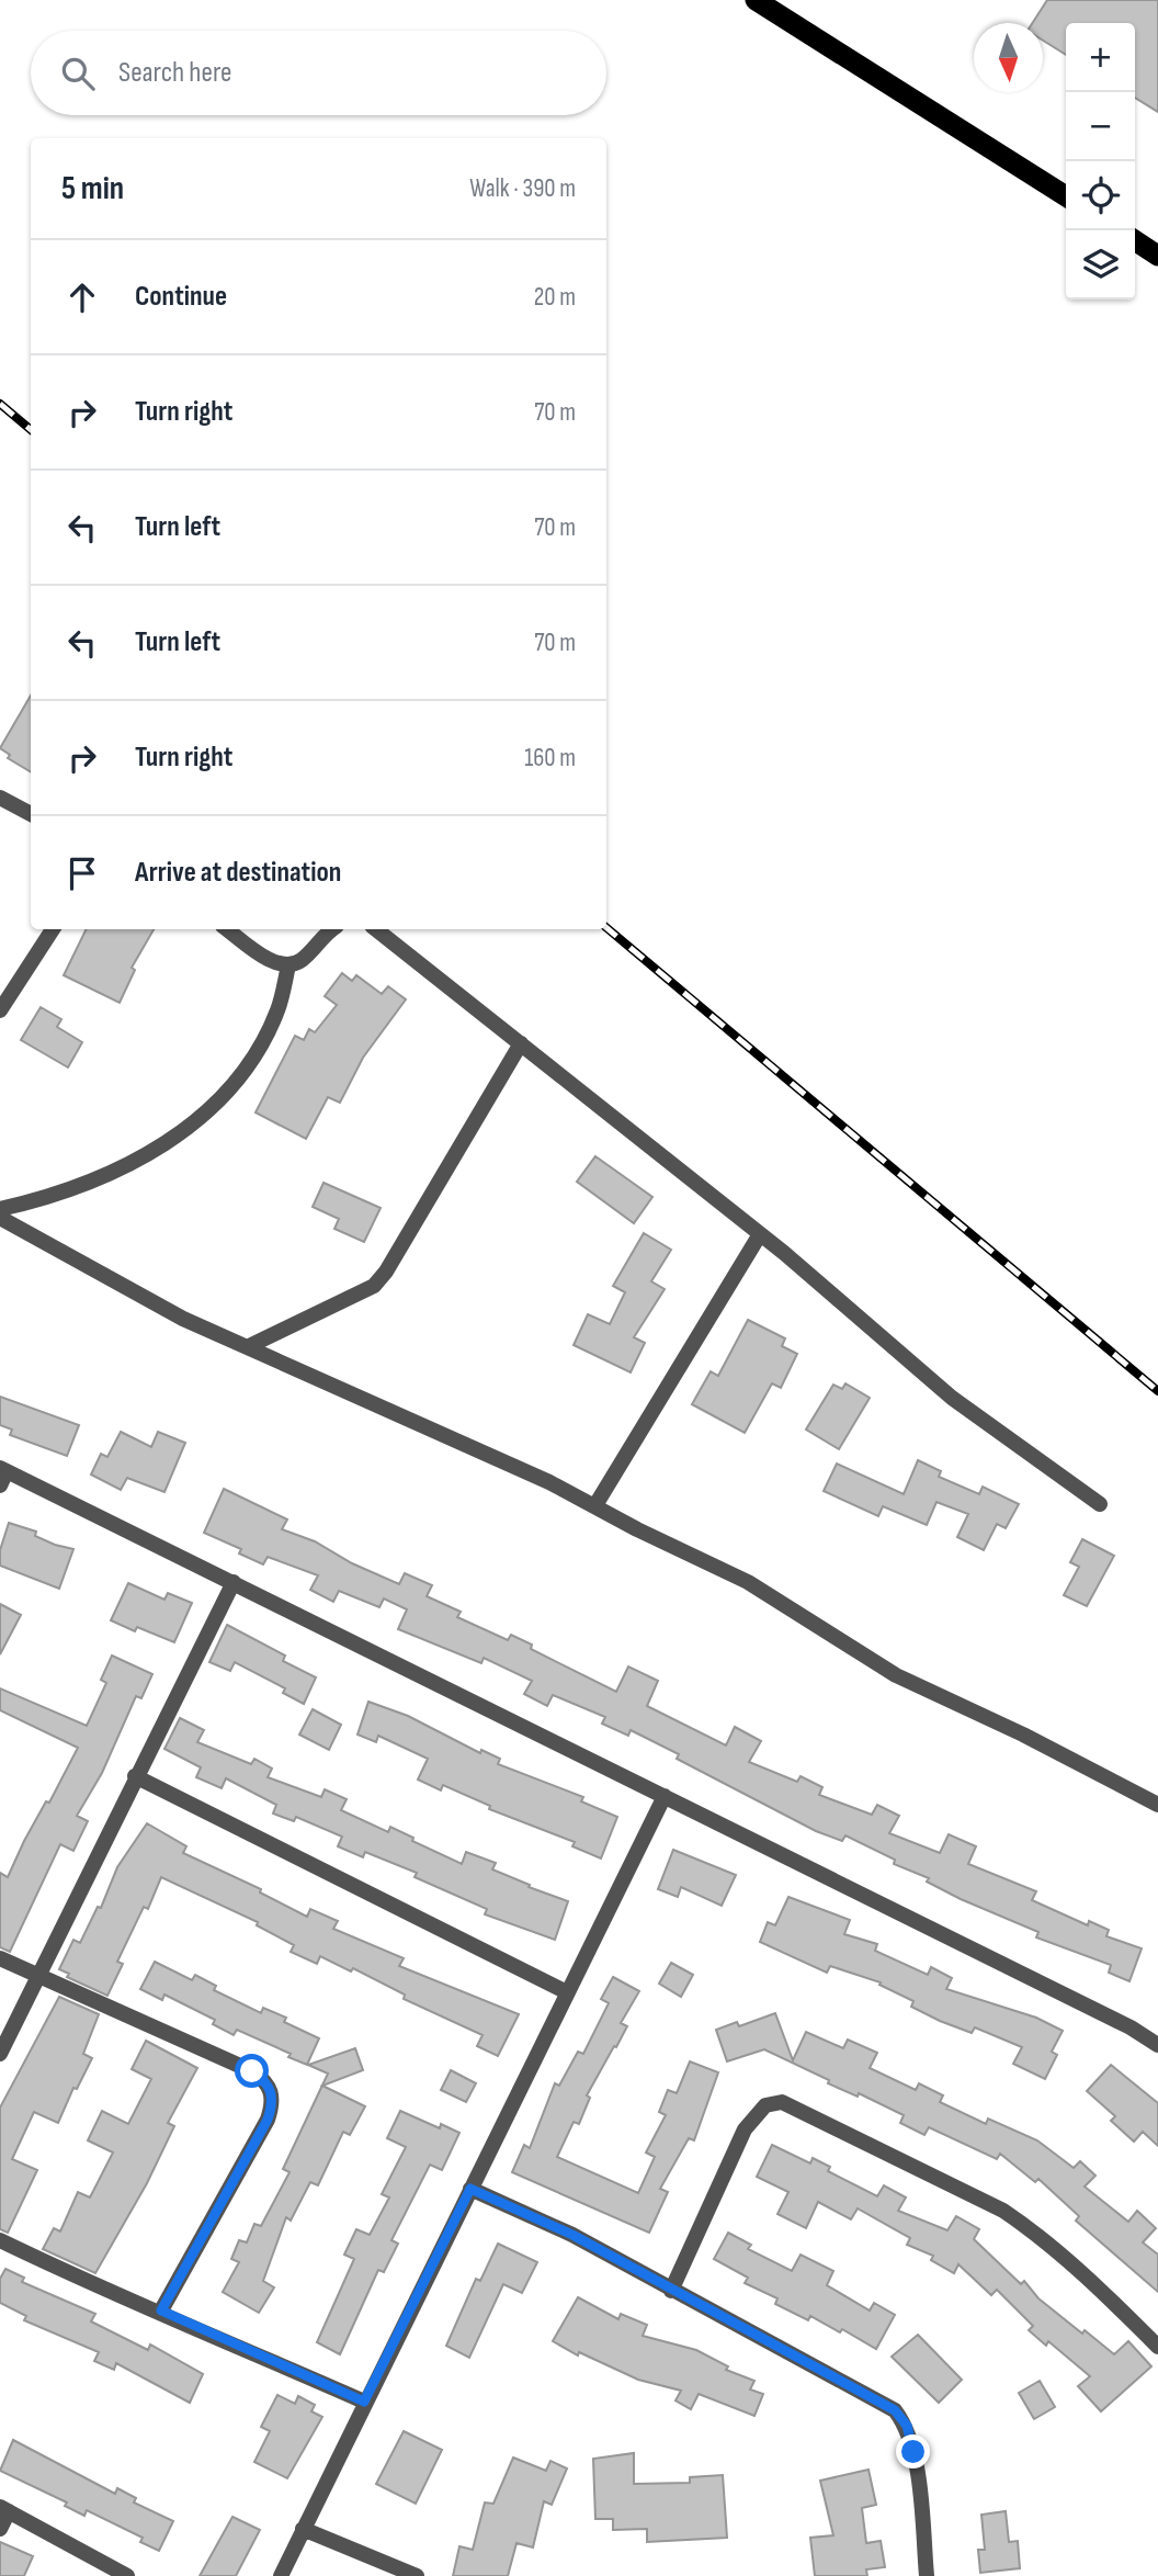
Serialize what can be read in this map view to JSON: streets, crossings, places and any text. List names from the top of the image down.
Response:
{
  "north": "bottom",
  "page": {
    "map_buttons": ["+", "−"],
    "search": "Search here",
    "heading": ["5 min", "Walk · 390 m"],
    "list": [
      ["Continue", "20 m"],
      ["Turn right", "70 m"],
      ["Turn left", "70 m"],
      ["Turn left", "70 m"],
      ["Turn right", "160 m"],
      "Arrive at destination"
    ]
  }
}
